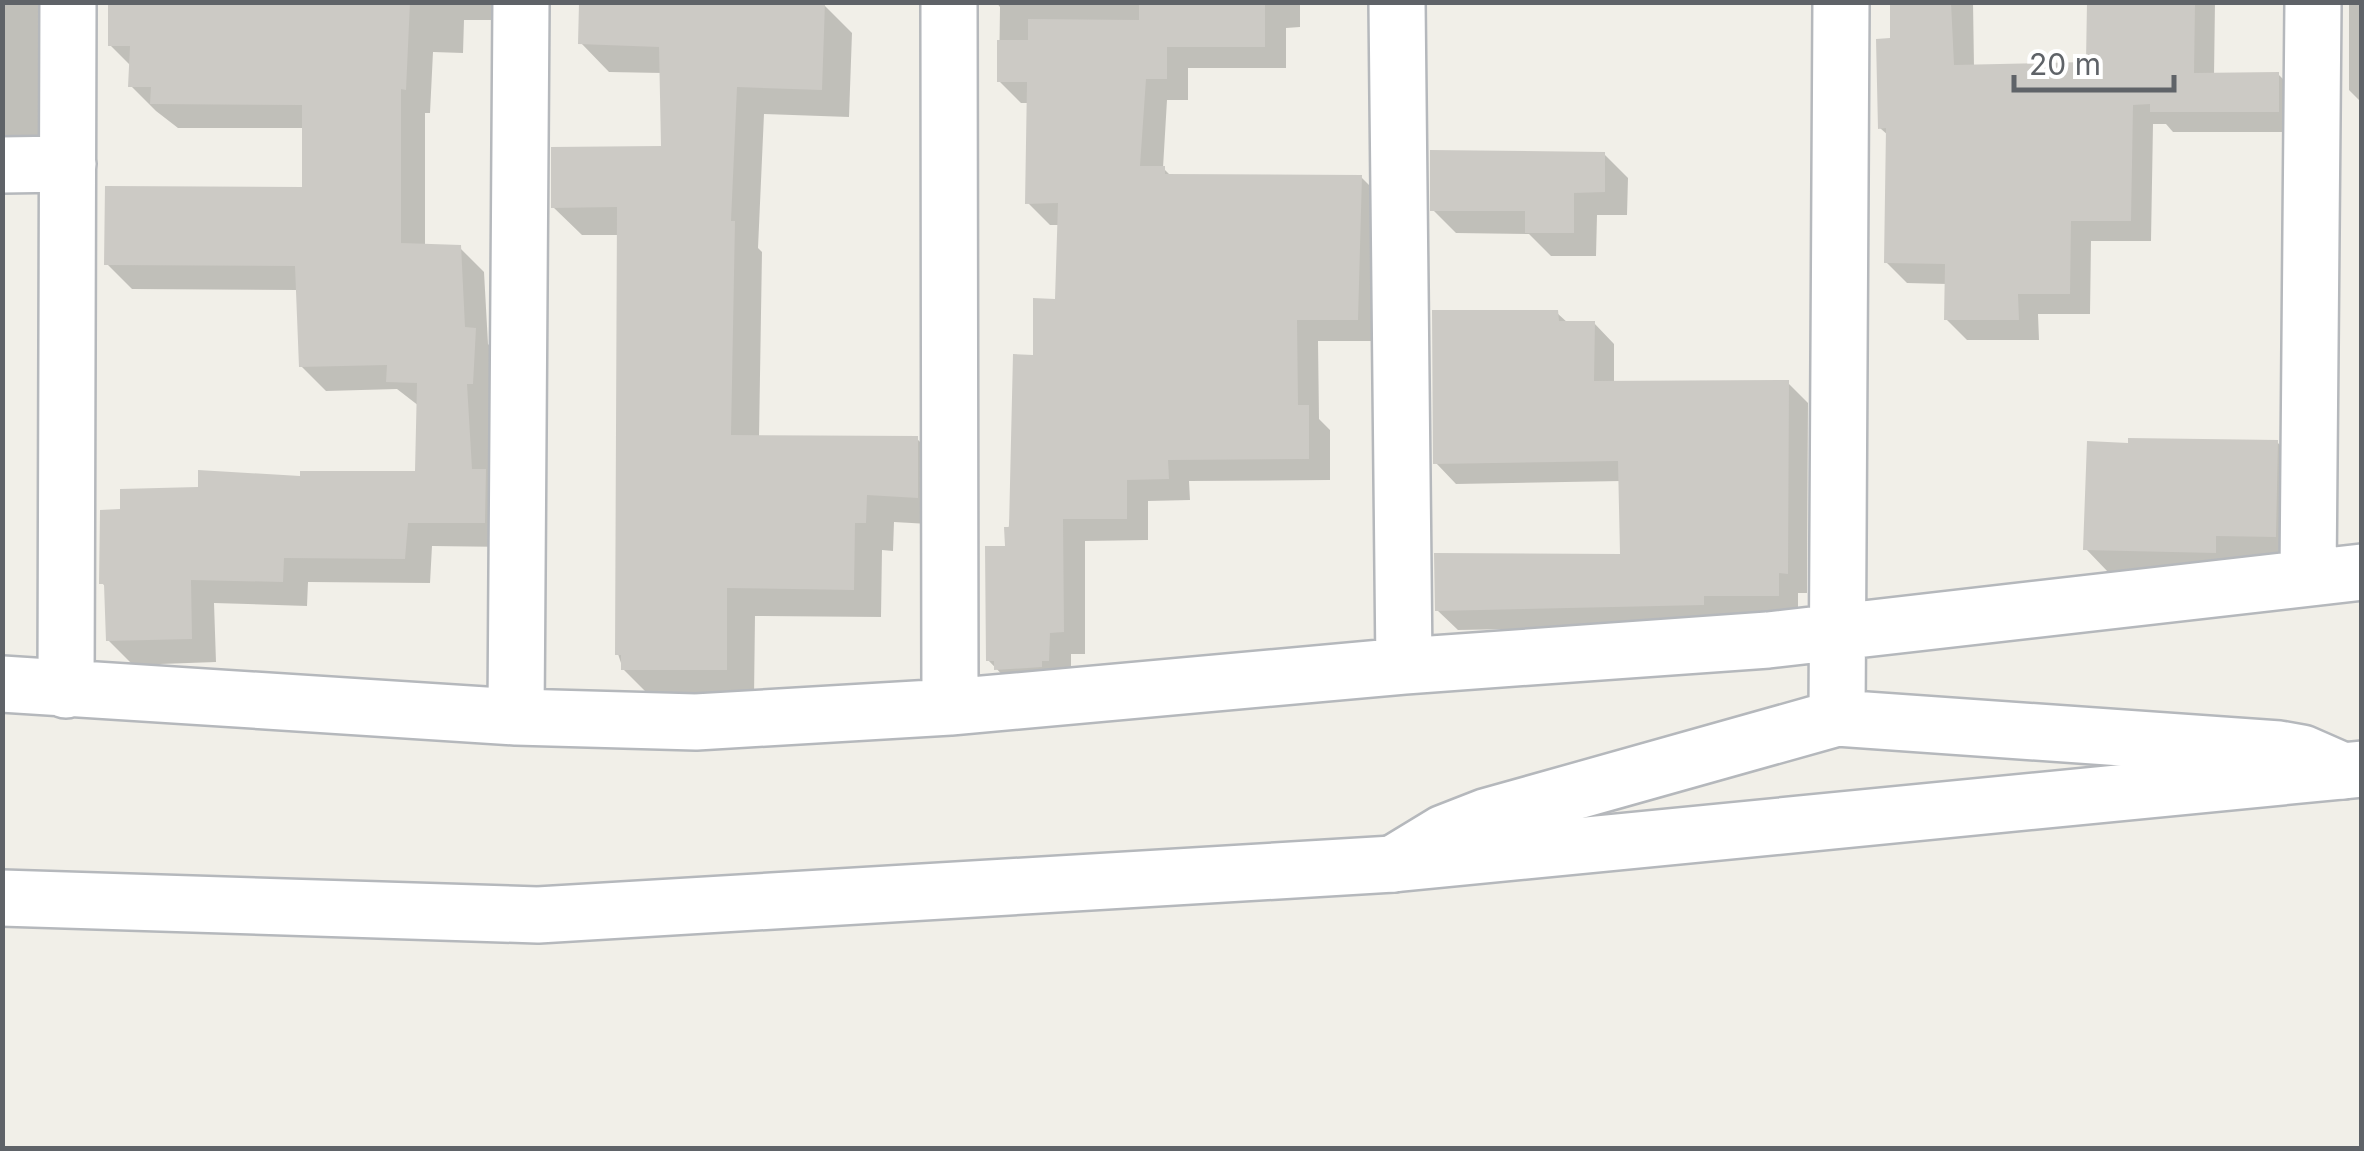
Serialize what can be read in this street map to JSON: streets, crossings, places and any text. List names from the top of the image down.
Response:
{
  "scale_bar": "20 m"
}
